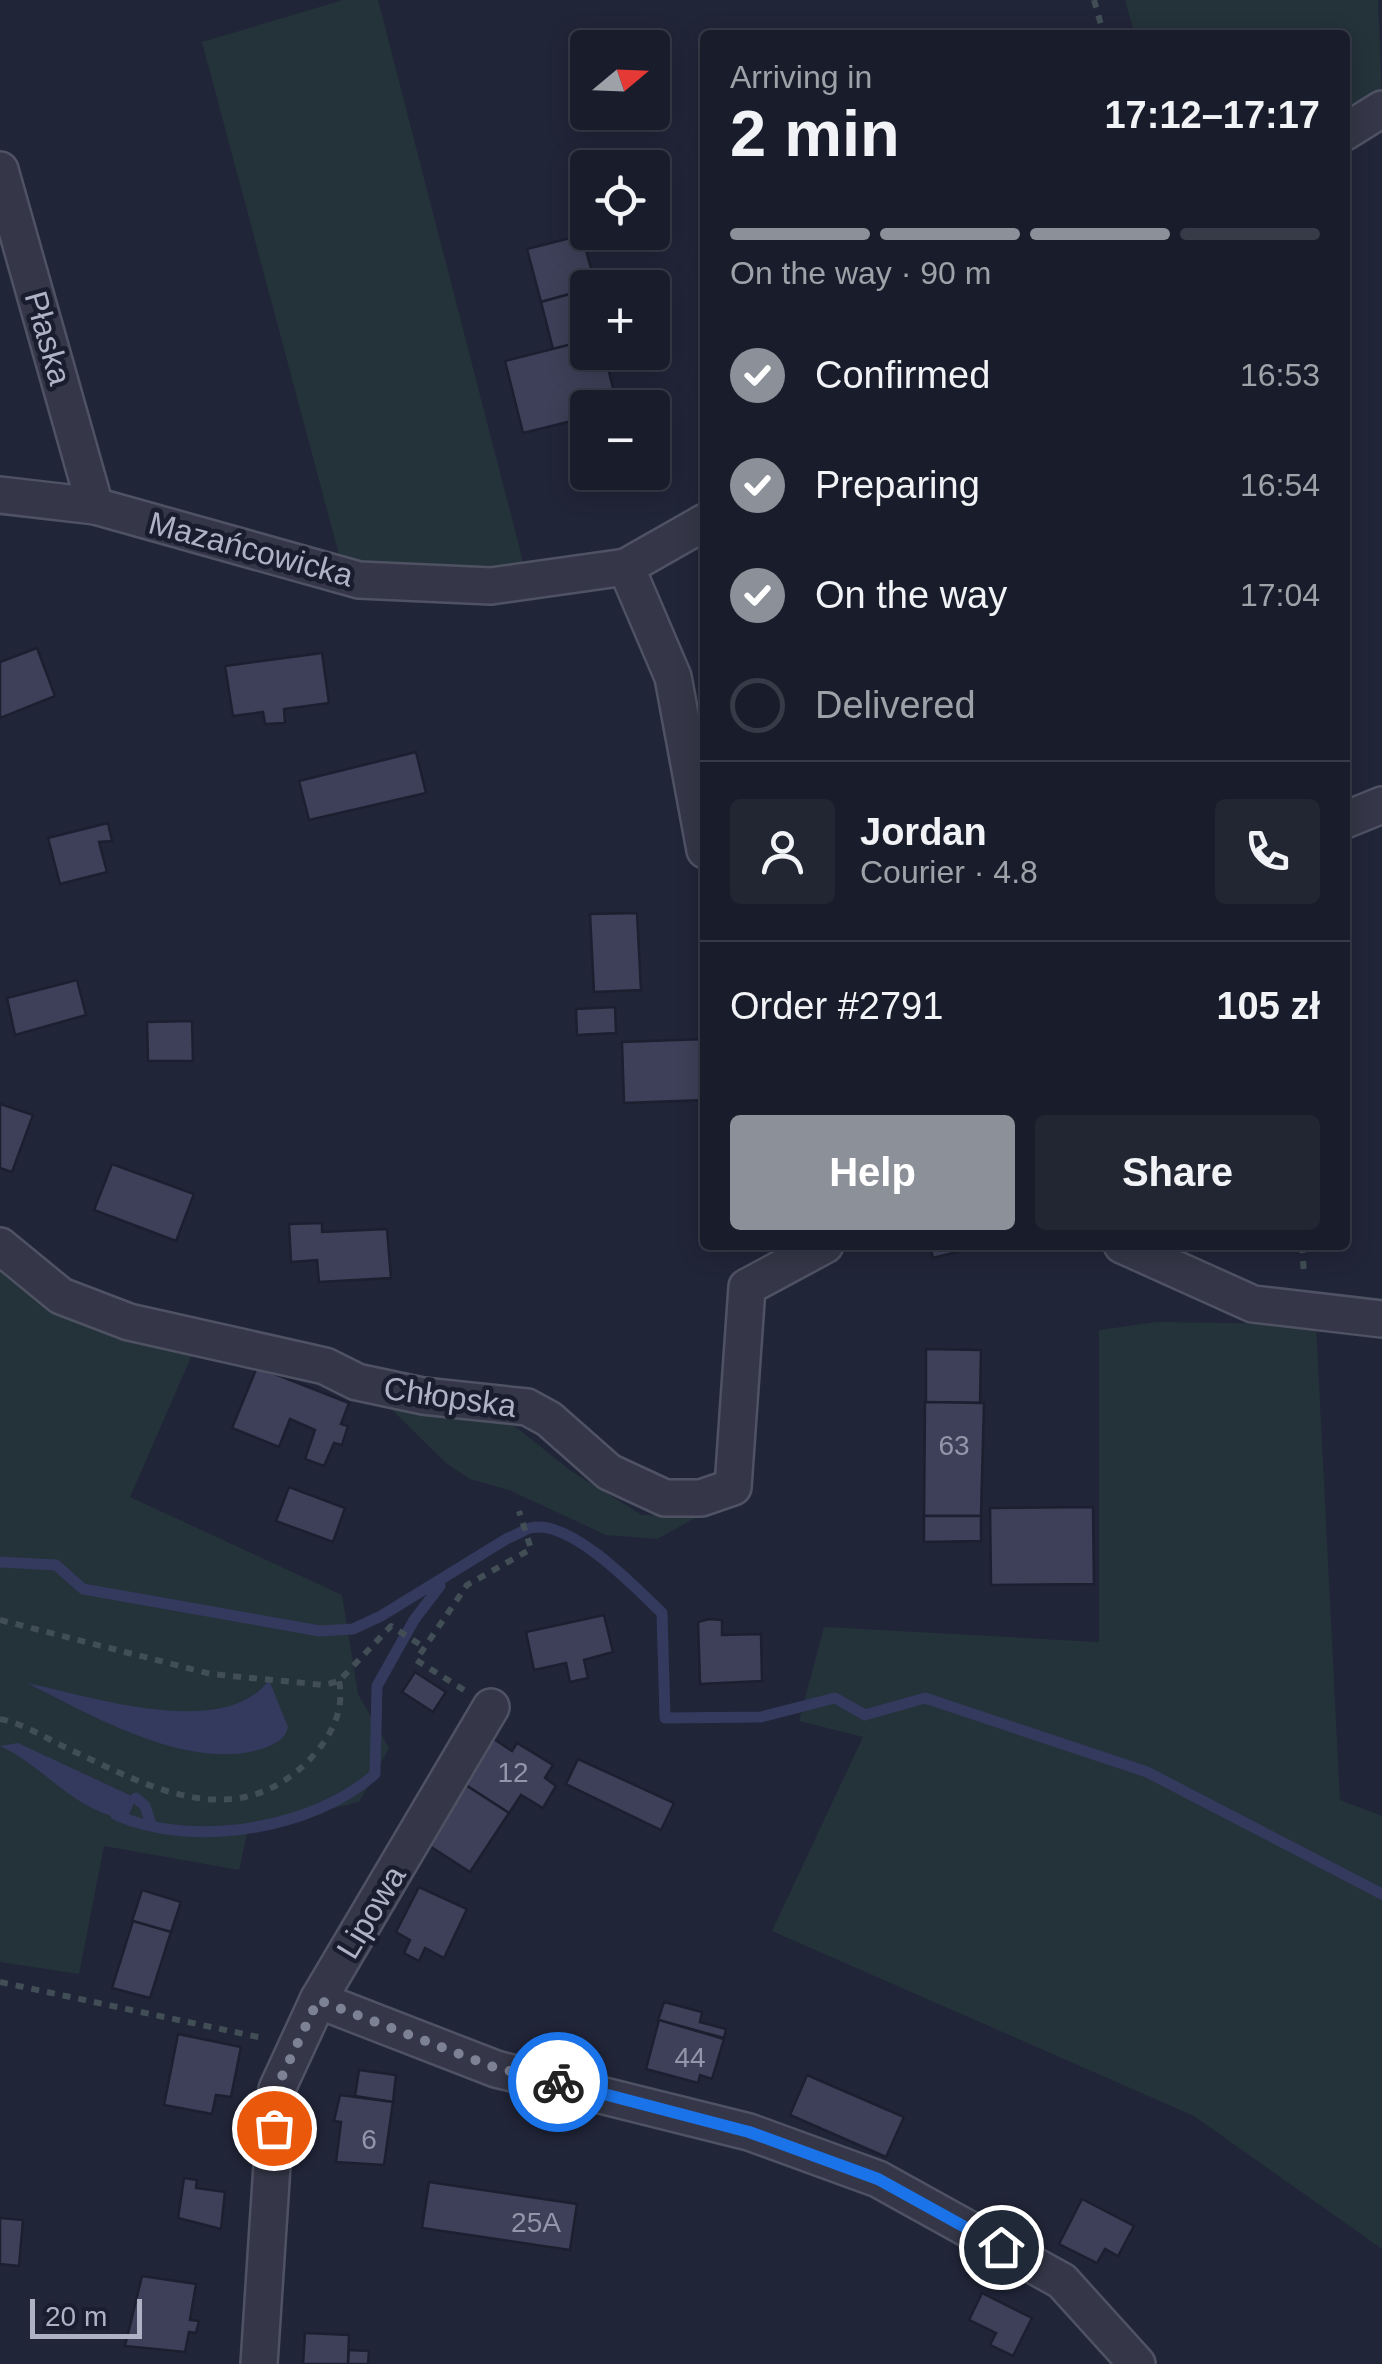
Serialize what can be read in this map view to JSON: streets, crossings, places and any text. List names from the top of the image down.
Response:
{
  "streets": {
    "street": [
      "Płaska",
      "Mazańcowicka",
      "Chłopska",
      "Lipowa"
    ]
  },
  "crossings": [
    ["Płaska", "Mazańcowicka"]
  ],
  "house_numbers": [
    "63",
    "12",
    "44",
    "6",
    "25A"
  ],
  "scale_bar": "20 m",
  "north": "right",
  "page": {
    "map_buttons": ["+", "−"],
    "heading": ["2 min", "Arriving in", "17:12–17:17"],
    "panel": [
      "Jordan",
      "Courier · 4.8",
      "Order #2791",
      "105 zł"
    ],
    "bar": "On the way · 90 m",
    "list": [
      ["Confirmed", "16:53"],
      ["Preparing", "16:54"],
      ["On the way", "17:04"],
      "Delivered"
    ],
    "buttons": ["Help", "Share"],
    "scale": "20 m"
  }
}
